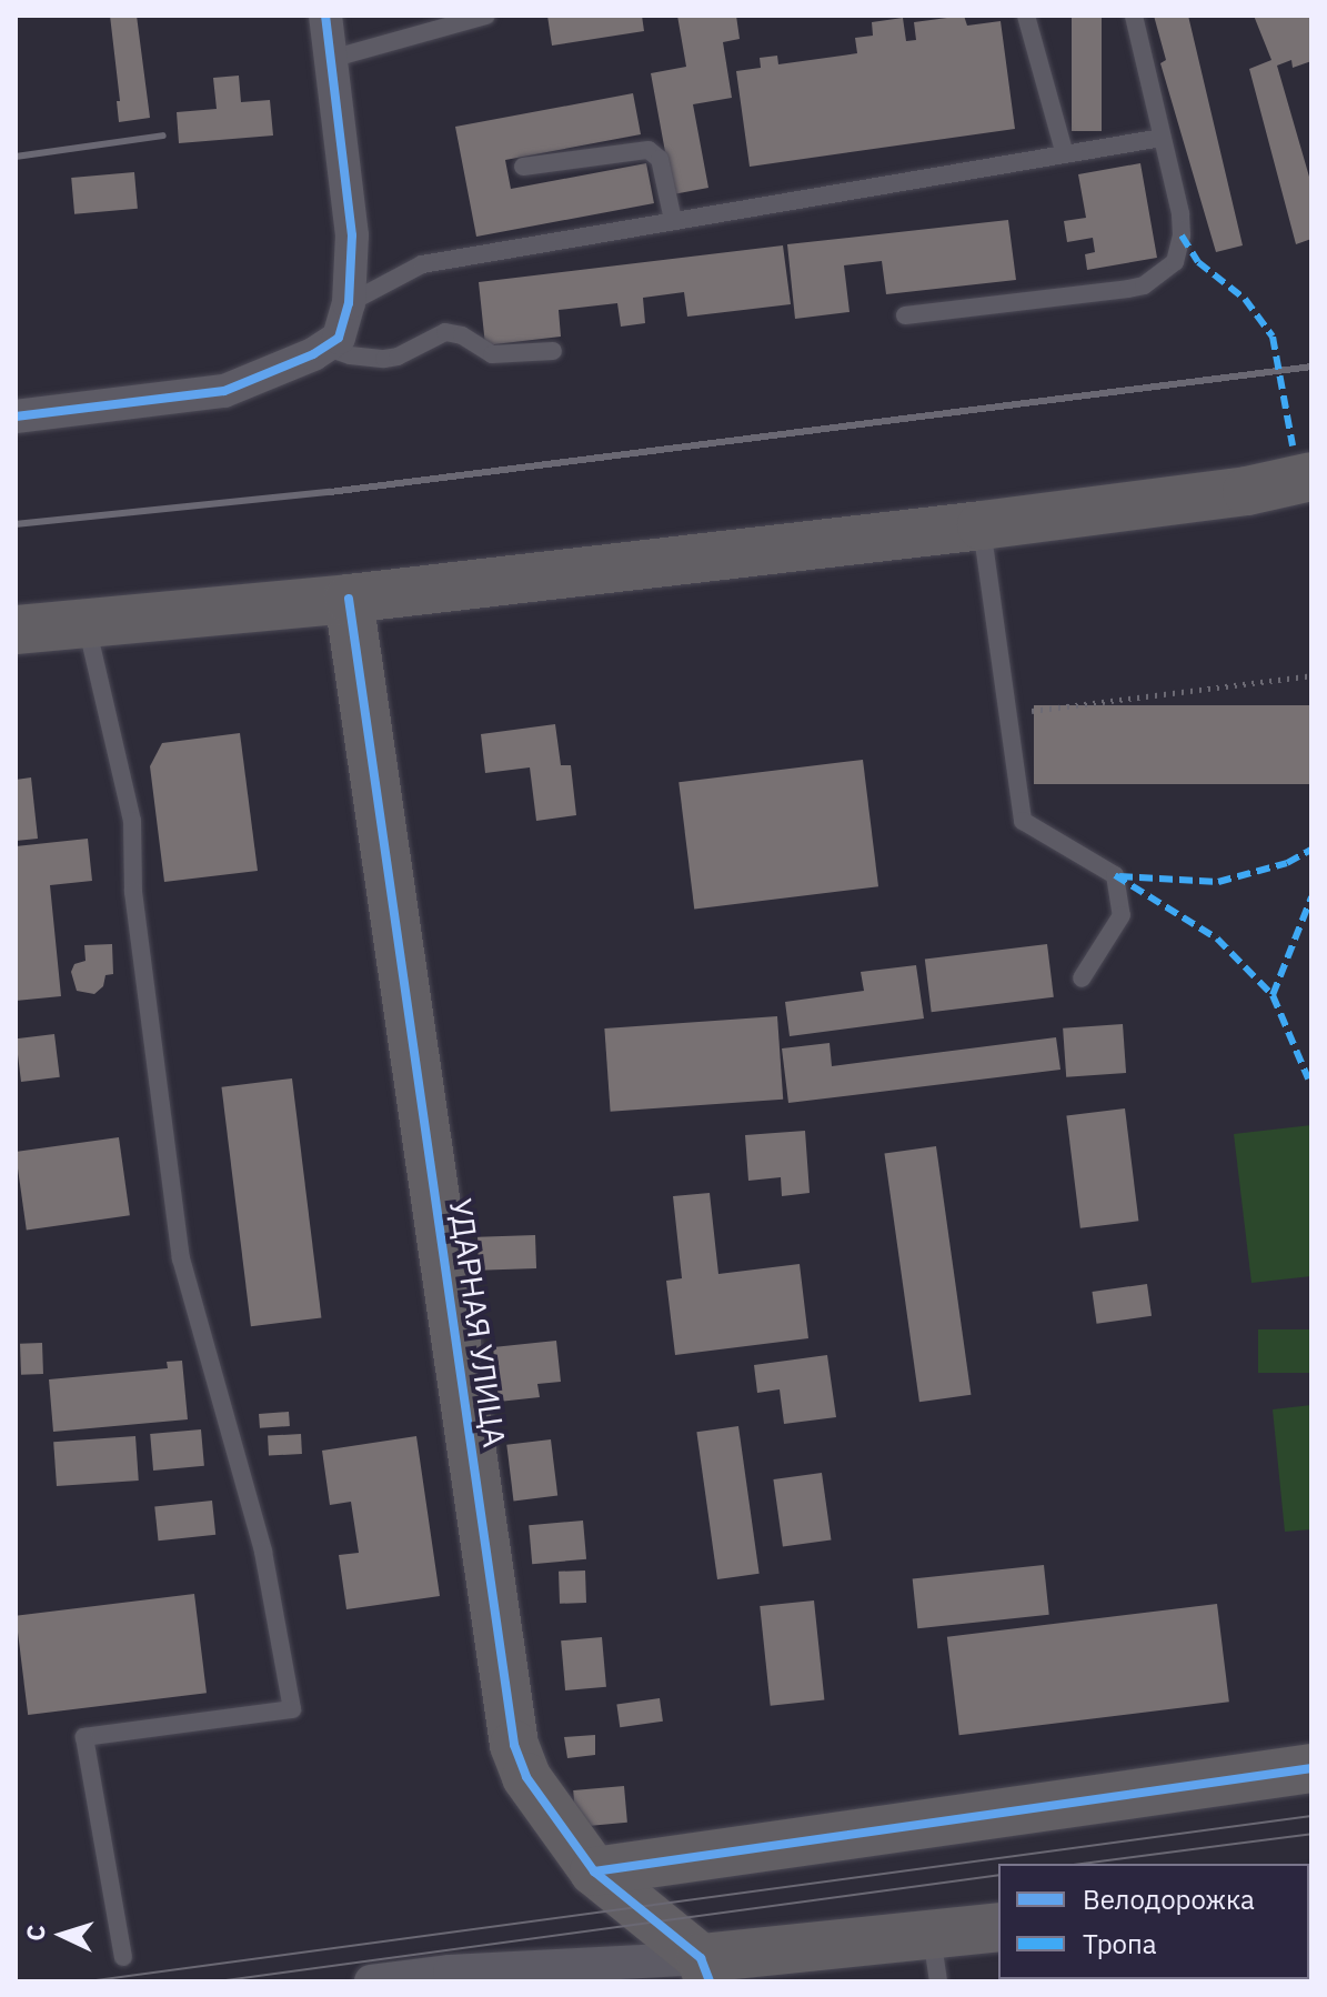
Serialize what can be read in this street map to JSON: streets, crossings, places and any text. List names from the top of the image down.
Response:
{
  "streets": {
    "street": ["УДАРНАЯ УЛИЦА"]
  },
  "legend": ["Велодорожка", "Тропа"],
  "north": "left"
}
